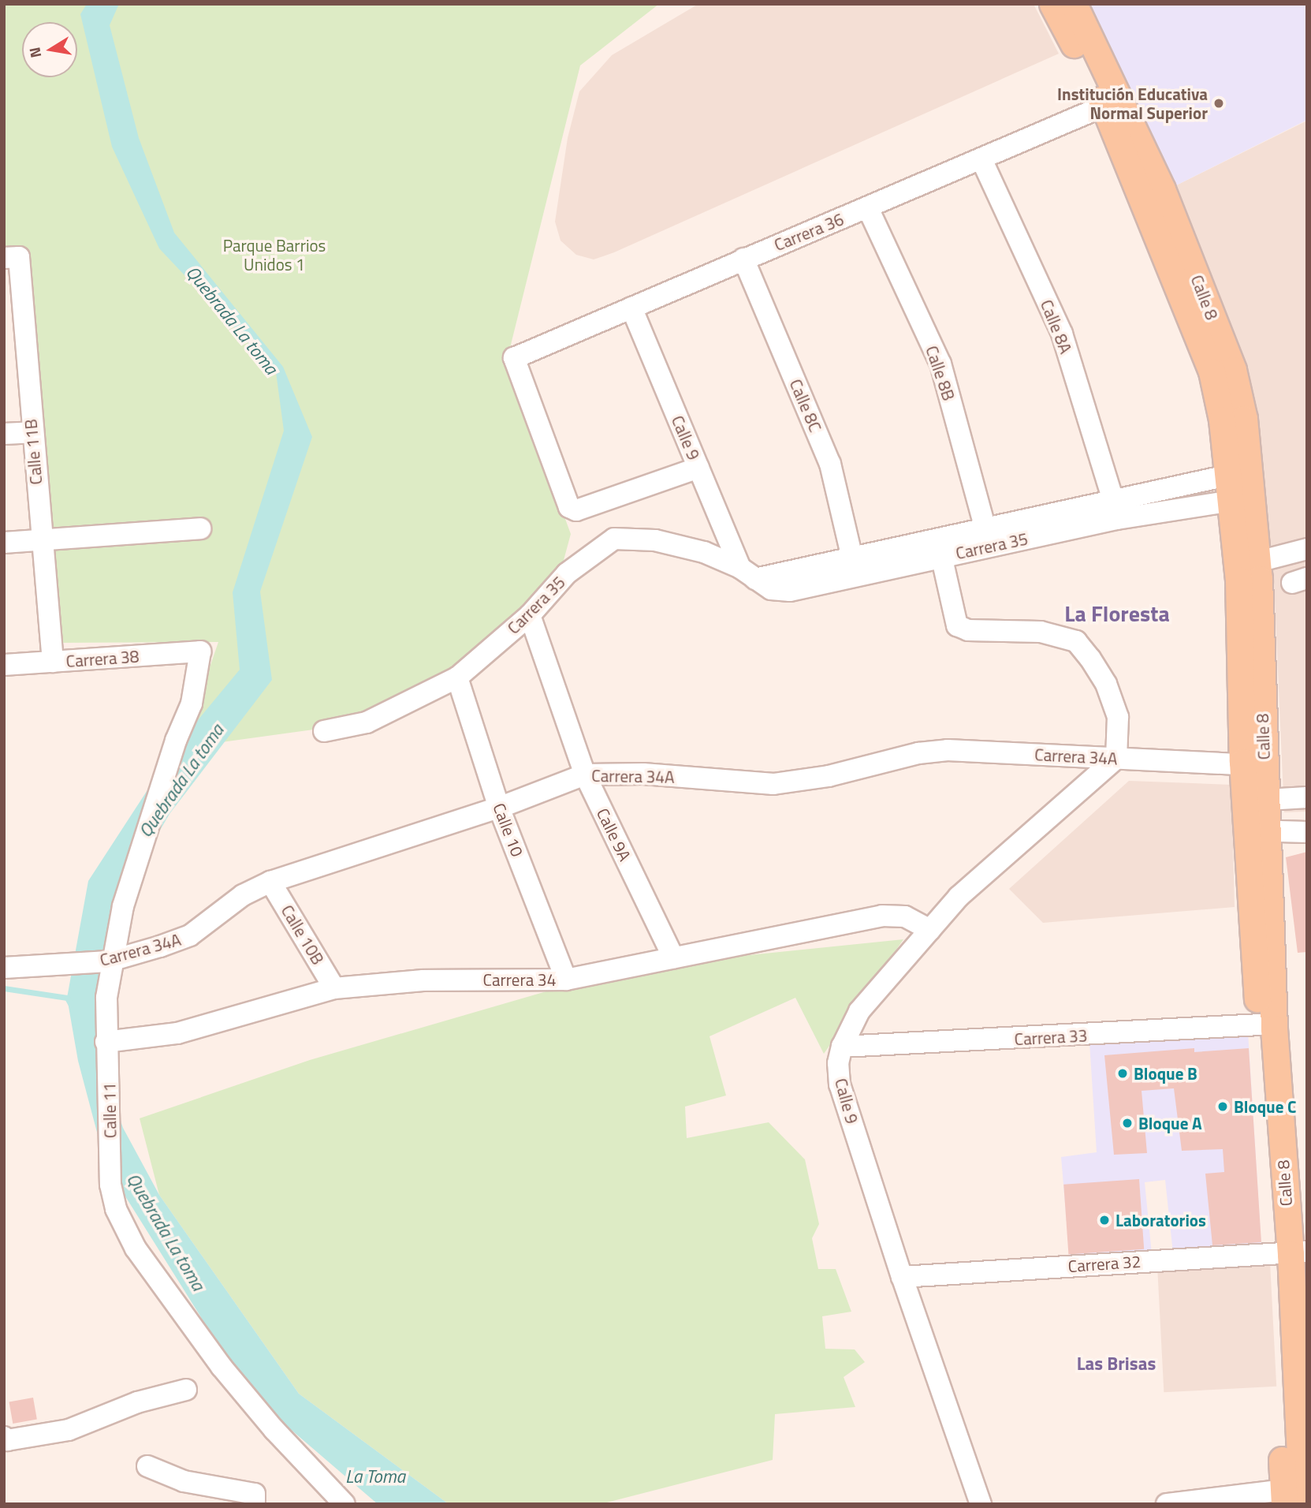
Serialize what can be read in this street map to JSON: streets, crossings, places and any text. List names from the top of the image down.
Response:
{
  "streets": {
    "main road": ["Calle 8"],
    "street": [
      "Carrera 36",
      "Calle 8A",
      "Calle 8B",
      "Calle 8C",
      "Calle 9",
      "Calle 11B",
      "Carrera 35",
      "Carrera 38",
      "Carrera 34A",
      "Calle 10",
      "Calle 9A",
      "Calle 10B",
      "Carrera 34",
      "Carrera 33",
      "Calle 11",
      "Carrera 32"
    ]
  },
  "crossings": [
    ["Carrera 36", "Calle 8"],
    ["Carrera 36", "Calle 8A"],
    ["Carrera 36", "Calle 8B"],
    ["Carrera 36", "Calle 8C"],
    ["Carrera 36", "Calle 9"],
    ["Calle 8", "Carrera 35"],
    ["Calle 8", "Carrera 34A"],
    ["Calle 8", "Carrera 33"],
    ["Calle 8", "Carrera 32"],
    ["Calle 8A", "Carrera 35"],
    ["Calle 8B", "Carrera 35"],
    ["Calle 8C", "Carrera 35"],
    ["Calle 9", "Carrera 35"],
    ["Calle 9", "Carrera 34A"],
    ["Calle 9", "Carrera 34"],
    ["Calle 9", "Carrera 33"],
    ["Calle 9", "Carrera 32"],
    ["Calle 11B", "Carrera 38"],
    ["Carrera 35", "Calle 10"],
    ["Carrera 35", "Calle 9A"],
    ["Carrera 38", "Calle 11"],
    ["Carrera 34A", "Calle 10"],
    ["Carrera 34A", "Calle 9A"],
    ["Carrera 34A", "Calle 10B"],
    ["Carrera 34A", "Calle 11"],
    ["Calle 10", "Carrera 34"],
    ["Calle 9A", "Carrera 34"],
    ["Calle 10B", "Carrera 34"],
    ["Carrera 34", "Calle 11"]
  ],
  "districts": ["La Floresta", "Las Brisas"],
  "water": ["Quebrada La toma", "La Toma"],
  "parks": ["Parque Barrios Unidos 1"],
  "places": [
    "Institución Educativa Normal Superior",
    "Bloque B",
    "Bloque C",
    "Bloque A",
    "Laboratorios"
  ],
  "north": "left"
}
